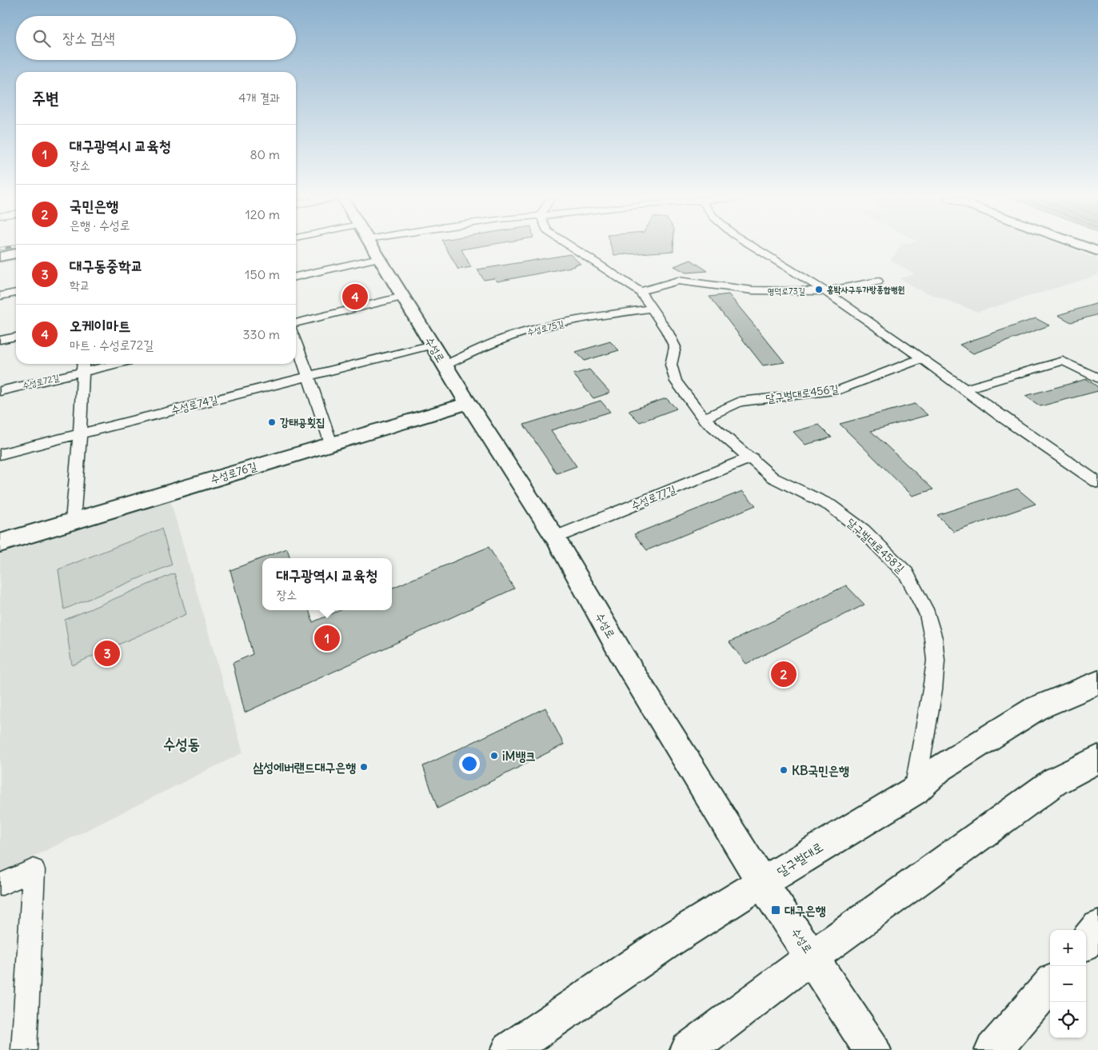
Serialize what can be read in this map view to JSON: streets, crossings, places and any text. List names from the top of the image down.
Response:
{
  "streets": {
    "main road": ["수성로", "수성로76길", "달구벌대로"],
    "street": [
      "명덕로73길",
      "수성로75길",
      "수성로72길",
      "달구벌대로456길",
      "수성로74길",
      "수성로77길",
      "달구벌대로458길"
    ]
  },
  "crossings": [
    ["명덕로73길", "달구벌대로458길"],
    ["수성로75길", "수성로"],
    ["수성로75길", "달구벌대로458길"],
    ["수성로", "수성로74길"],
    ["수성로", "수성로76길"],
    ["수성로", "수성로77길"],
    ["수성로", "달구벌대로"],
    ["달구벌대로456길", "달구벌대로458길"],
    ["수성로77길", "달구벌대로458길"],
    ["달구벌대로458길", "달구벌대로"]
  ],
  "districts": ["수성동"],
  "places": {
    "other": [
      "홍박사구두가방종합병원",
      "강태공횟집",
      "iM뱅크",
      "삼성에버랜드대구은행",
      "KB국민은행"
    ],
    "transit": ["대구은행"]
  },
  "page": {
    "search": "장소 검색",
    "heading": ["주변", "4개 결과"],
    "list": [
      {
        "mark": "1",
        "name": "대구광역시 교육청",
        "note": "장소",
        "value": "80 m"
      },
      {
        "mark": "2",
        "name": "국민은행",
        "note": "은행 · 수성로",
        "value": "120 m"
      },
      {
        "mark": "3",
        "name": "대구동중학교",
        "note": "학교",
        "value": "150 m"
      },
      {
        "mark": "4",
        "name": "오케이마트",
        "note": "마트 · 수성로72길",
        "value": "330 m"
      }
    ],
    "pins": [
      "4",
      "1",
      "3",
      "2"
    ],
    "popup": ["대구광역시 교육청", "장소"],
    "map_buttons": ["+", "−"]
  }
}
